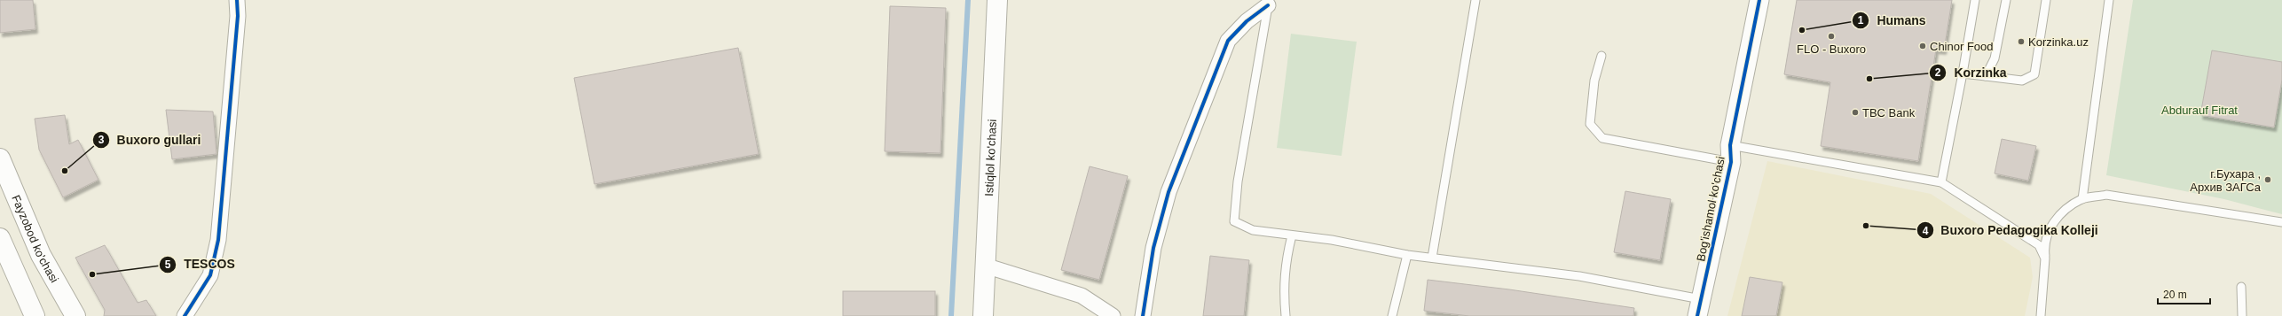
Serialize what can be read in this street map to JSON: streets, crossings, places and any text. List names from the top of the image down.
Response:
{
  "streets": {
    "main road": ["Istiqlol ko'chasi", "Fayzobod ko'chasi"],
    "street": ["Bog'ishamol ko'chasi"]
  },
  "parks": ["Abdurauf Fitrat"],
  "places": [
    "Humans",
    "FLO - Buxoro",
    "Korzinka.uz",
    "Chinor Food",
    "Korzinka",
    "TBC Bank",
    "Buxoro gullari",
    "г.Бухара , Архив ЗАГСа",
    "Buxoro Pedagogika Kolleji",
    "TESCOS"
  ],
  "scale_bar": "20 m"
}
